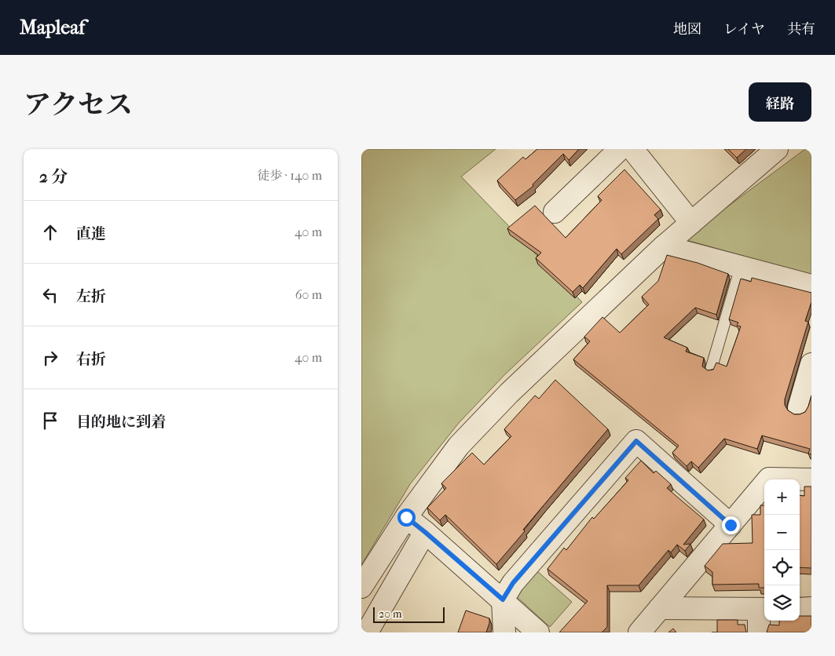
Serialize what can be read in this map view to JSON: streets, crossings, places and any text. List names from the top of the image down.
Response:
{
  "scale_bar": "20 m",
  "page": {
    "header": "Mapleaf",
    "nav": ["地図", "レイヤ", "共有"],
    "title": "アクセス",
    "buttons": "経路",
    "heading": ["2 分", "徒歩 · 140 m"],
    "list": [
      ["直進", "40 m"],
      ["左折", "60 m"],
      ["右折", "40 m"],
      "目的地に到着"
    ],
    "map_buttons": ["+", "−"],
    "scale": "20 m"
  }
}
